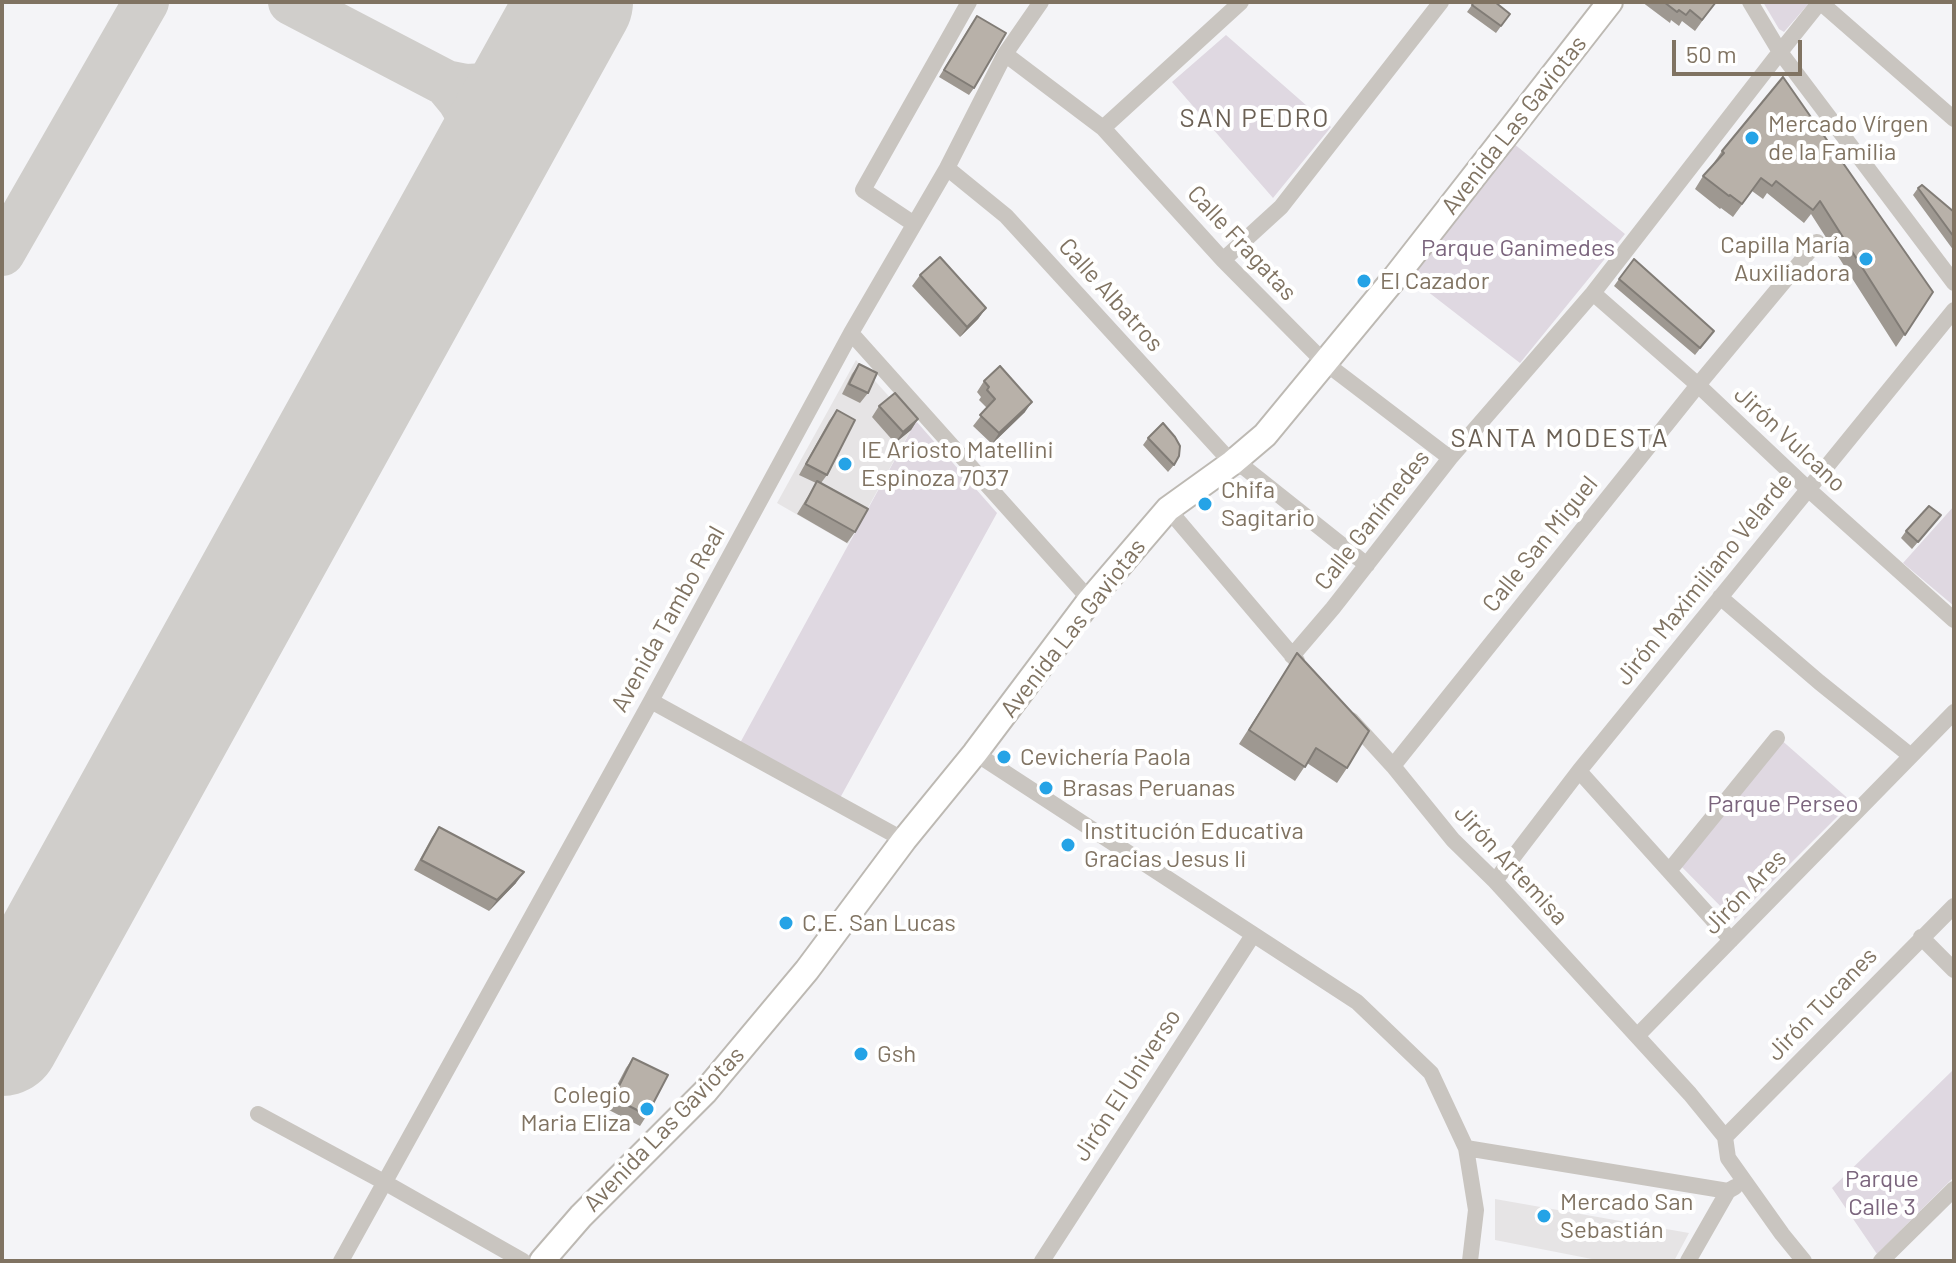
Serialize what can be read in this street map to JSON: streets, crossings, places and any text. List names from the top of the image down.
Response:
{
  "streets": {
    "street": [
      "Avenida Las Gaviotas",
      "Calle Fragatas",
      "Calle Albatros",
      "Jirón Vulcano",
      "Calle Ganímedes",
      "Calle San Miguel",
      "Jirón Maximiliano Velarde",
      "Avenida Tambo Real",
      "Jirón Artemisa",
      "Jirón Ares",
      "Jirón Tucanes",
      "Jirón El Universo"
    ]
  },
  "crossings": [
    ["Avenida Las Gaviotas", "Calle Fragatas"],
    ["Avenida Las Gaviotas", "Calle Albatros"],
    ["Calle Fragatas", "Calle Ganímedes"],
    ["Calle Fragatas", "Avenida Tambo Real"],
    ["Calle Albatros", "Calle Ganímedes"],
    ["Calle Albatros", "Avenida Tambo Real"],
    ["Jirón Vulcano", "Calle Ganímedes"],
    ["Jirón Vulcano", "Calle San Miguel"],
    ["Jirón Vulcano", "Jirón Maximiliano Velarde"],
    ["Calle San Miguel", "Jirón Artemisa"],
    ["Jirón Maximiliano Velarde", "Jirón Artemisa"],
    ["Jirón Artemisa", "Jirón Ares"],
    ["Jirón Artemisa", "Jirón Tucanes"]
  ],
  "districts": ["SAN PEDRO", "SANTA MODESTA"],
  "parks": ["Parque Ganimedes", "Parque Perseo", "Parque Calle 3"],
  "places": [
    "Mercado Vírgen de la Familia",
    "Capilla María Auxiliadora",
    "El Cazador",
    "IE Ariosto Matellini Espinoza 7037",
    "Chifa Sagitario",
    "Cevichería Paola",
    "Brasas Peruanas",
    "Institución Educativa Gracias Jesus Ii",
    "C.E. San Lucas",
    "Gsh",
    "Colegio Maria Eliza",
    "Mercado San Sebastián"
  ],
  "scale_bar": "50 m"
}
